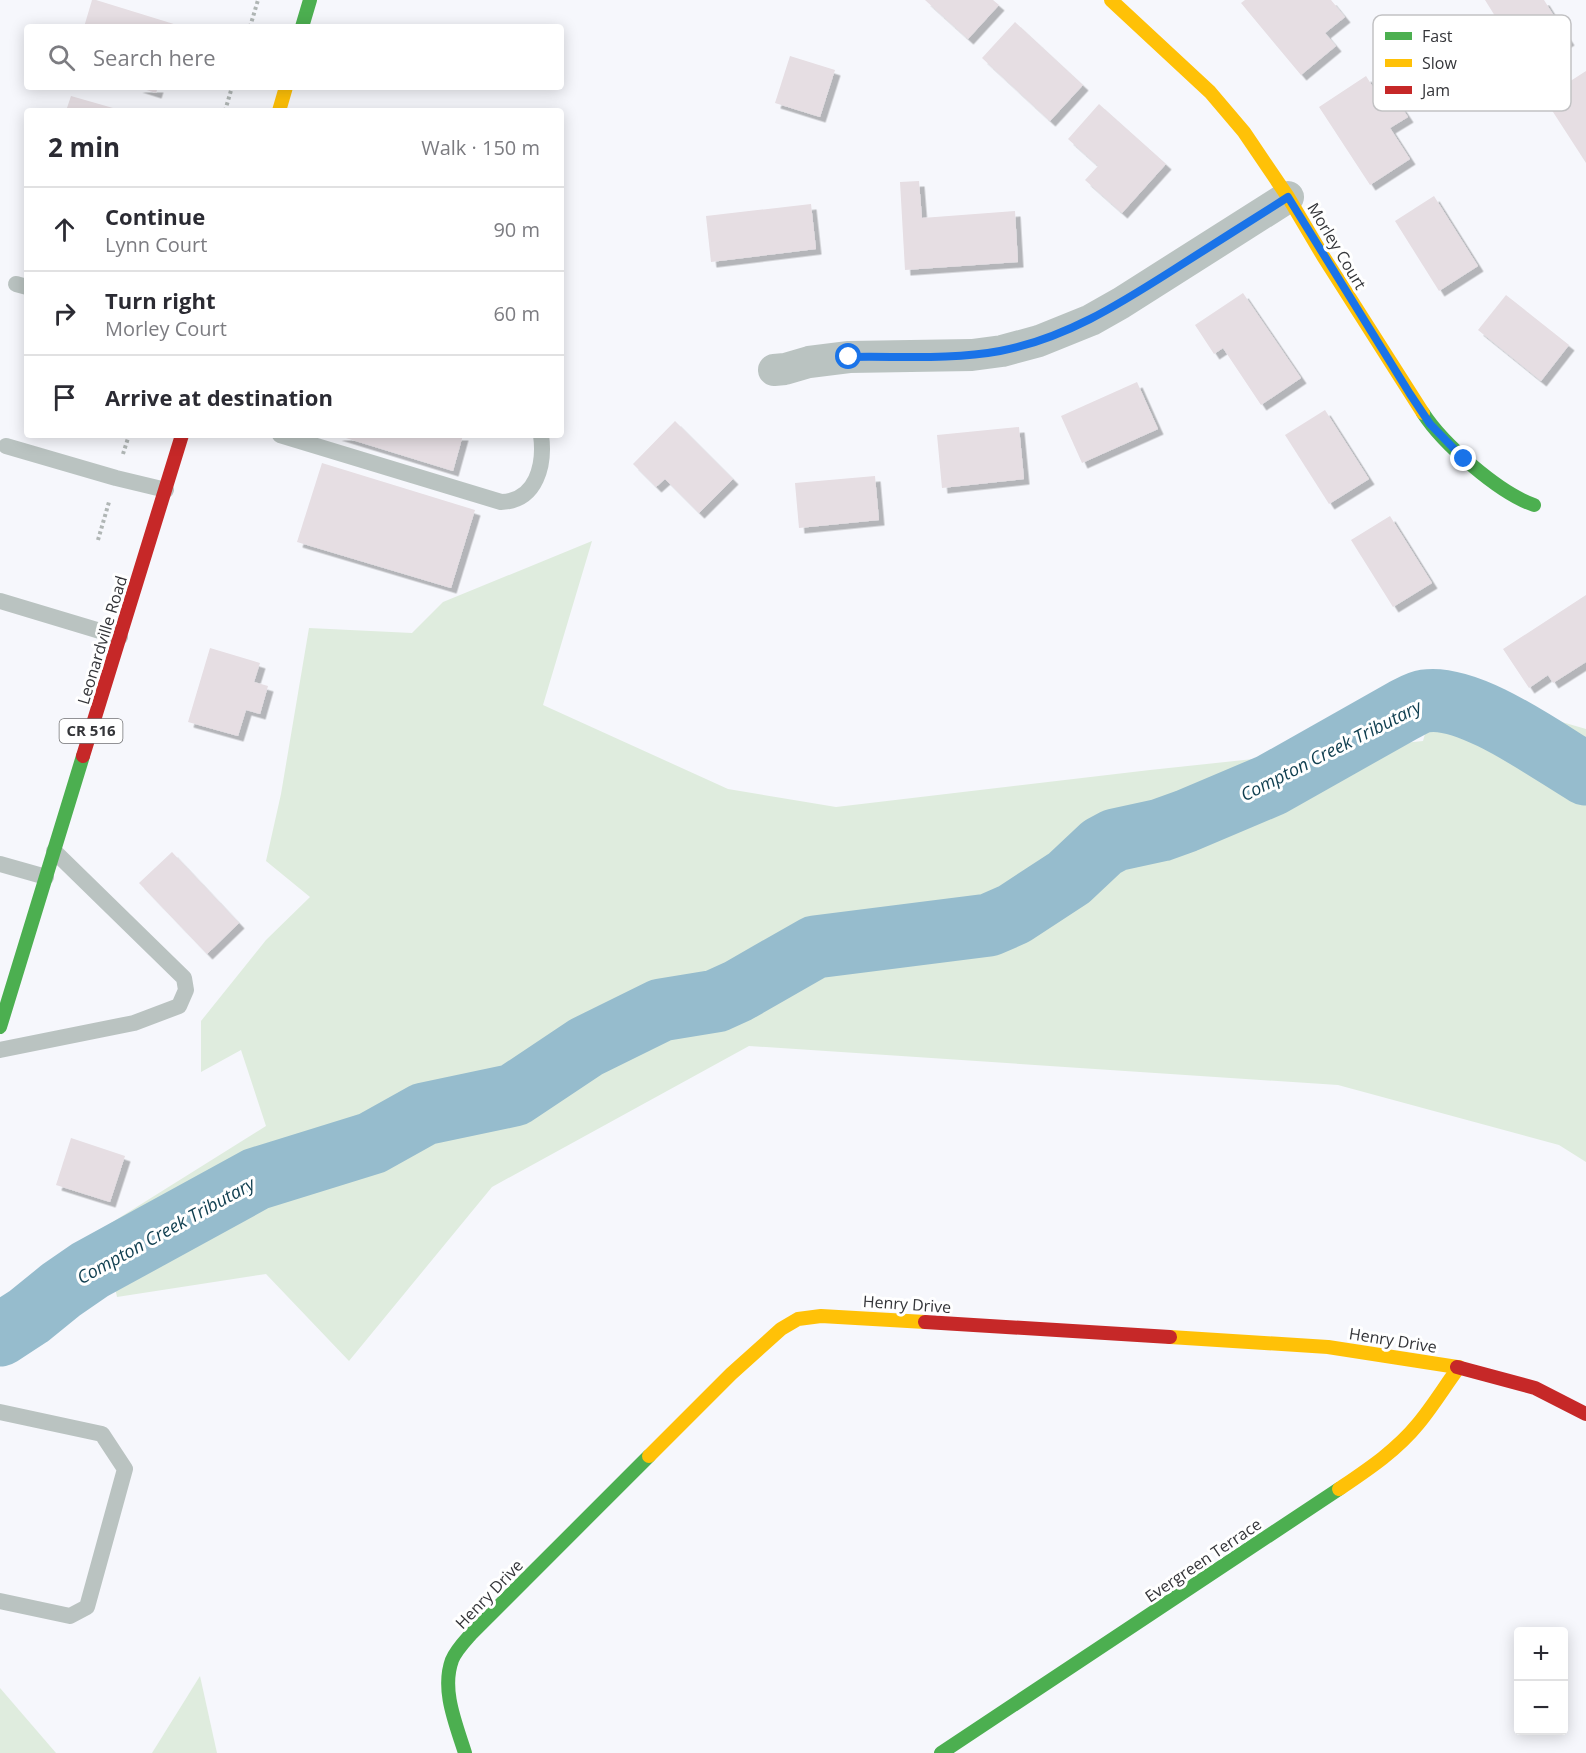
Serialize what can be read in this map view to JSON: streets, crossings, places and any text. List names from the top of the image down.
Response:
{
  "streets": {
    "street": [
      "Morley Court",
      "Leonardville Road",
      "CR 516",
      "Henry Drive",
      "Evergreen Terrace"
    ]
  },
  "crossings": [
    ["Henry Drive", "Evergreen Terrace"]
  ],
  "water": ["Compton Creek Tributary"],
  "legend": ["Fast", "Slow", "Jam"],
  "page": {
    "search": "Search here",
    "heading": ["2 min", "Walk · 150 m"],
    "list": [
      ["Continue", "Lynn Court", "90 m"],
      ["Turn right", "Morley Court", "60 m"],
      "Arrive at destination"
    ],
    "map_buttons": ["+", "−"]
  }
}
